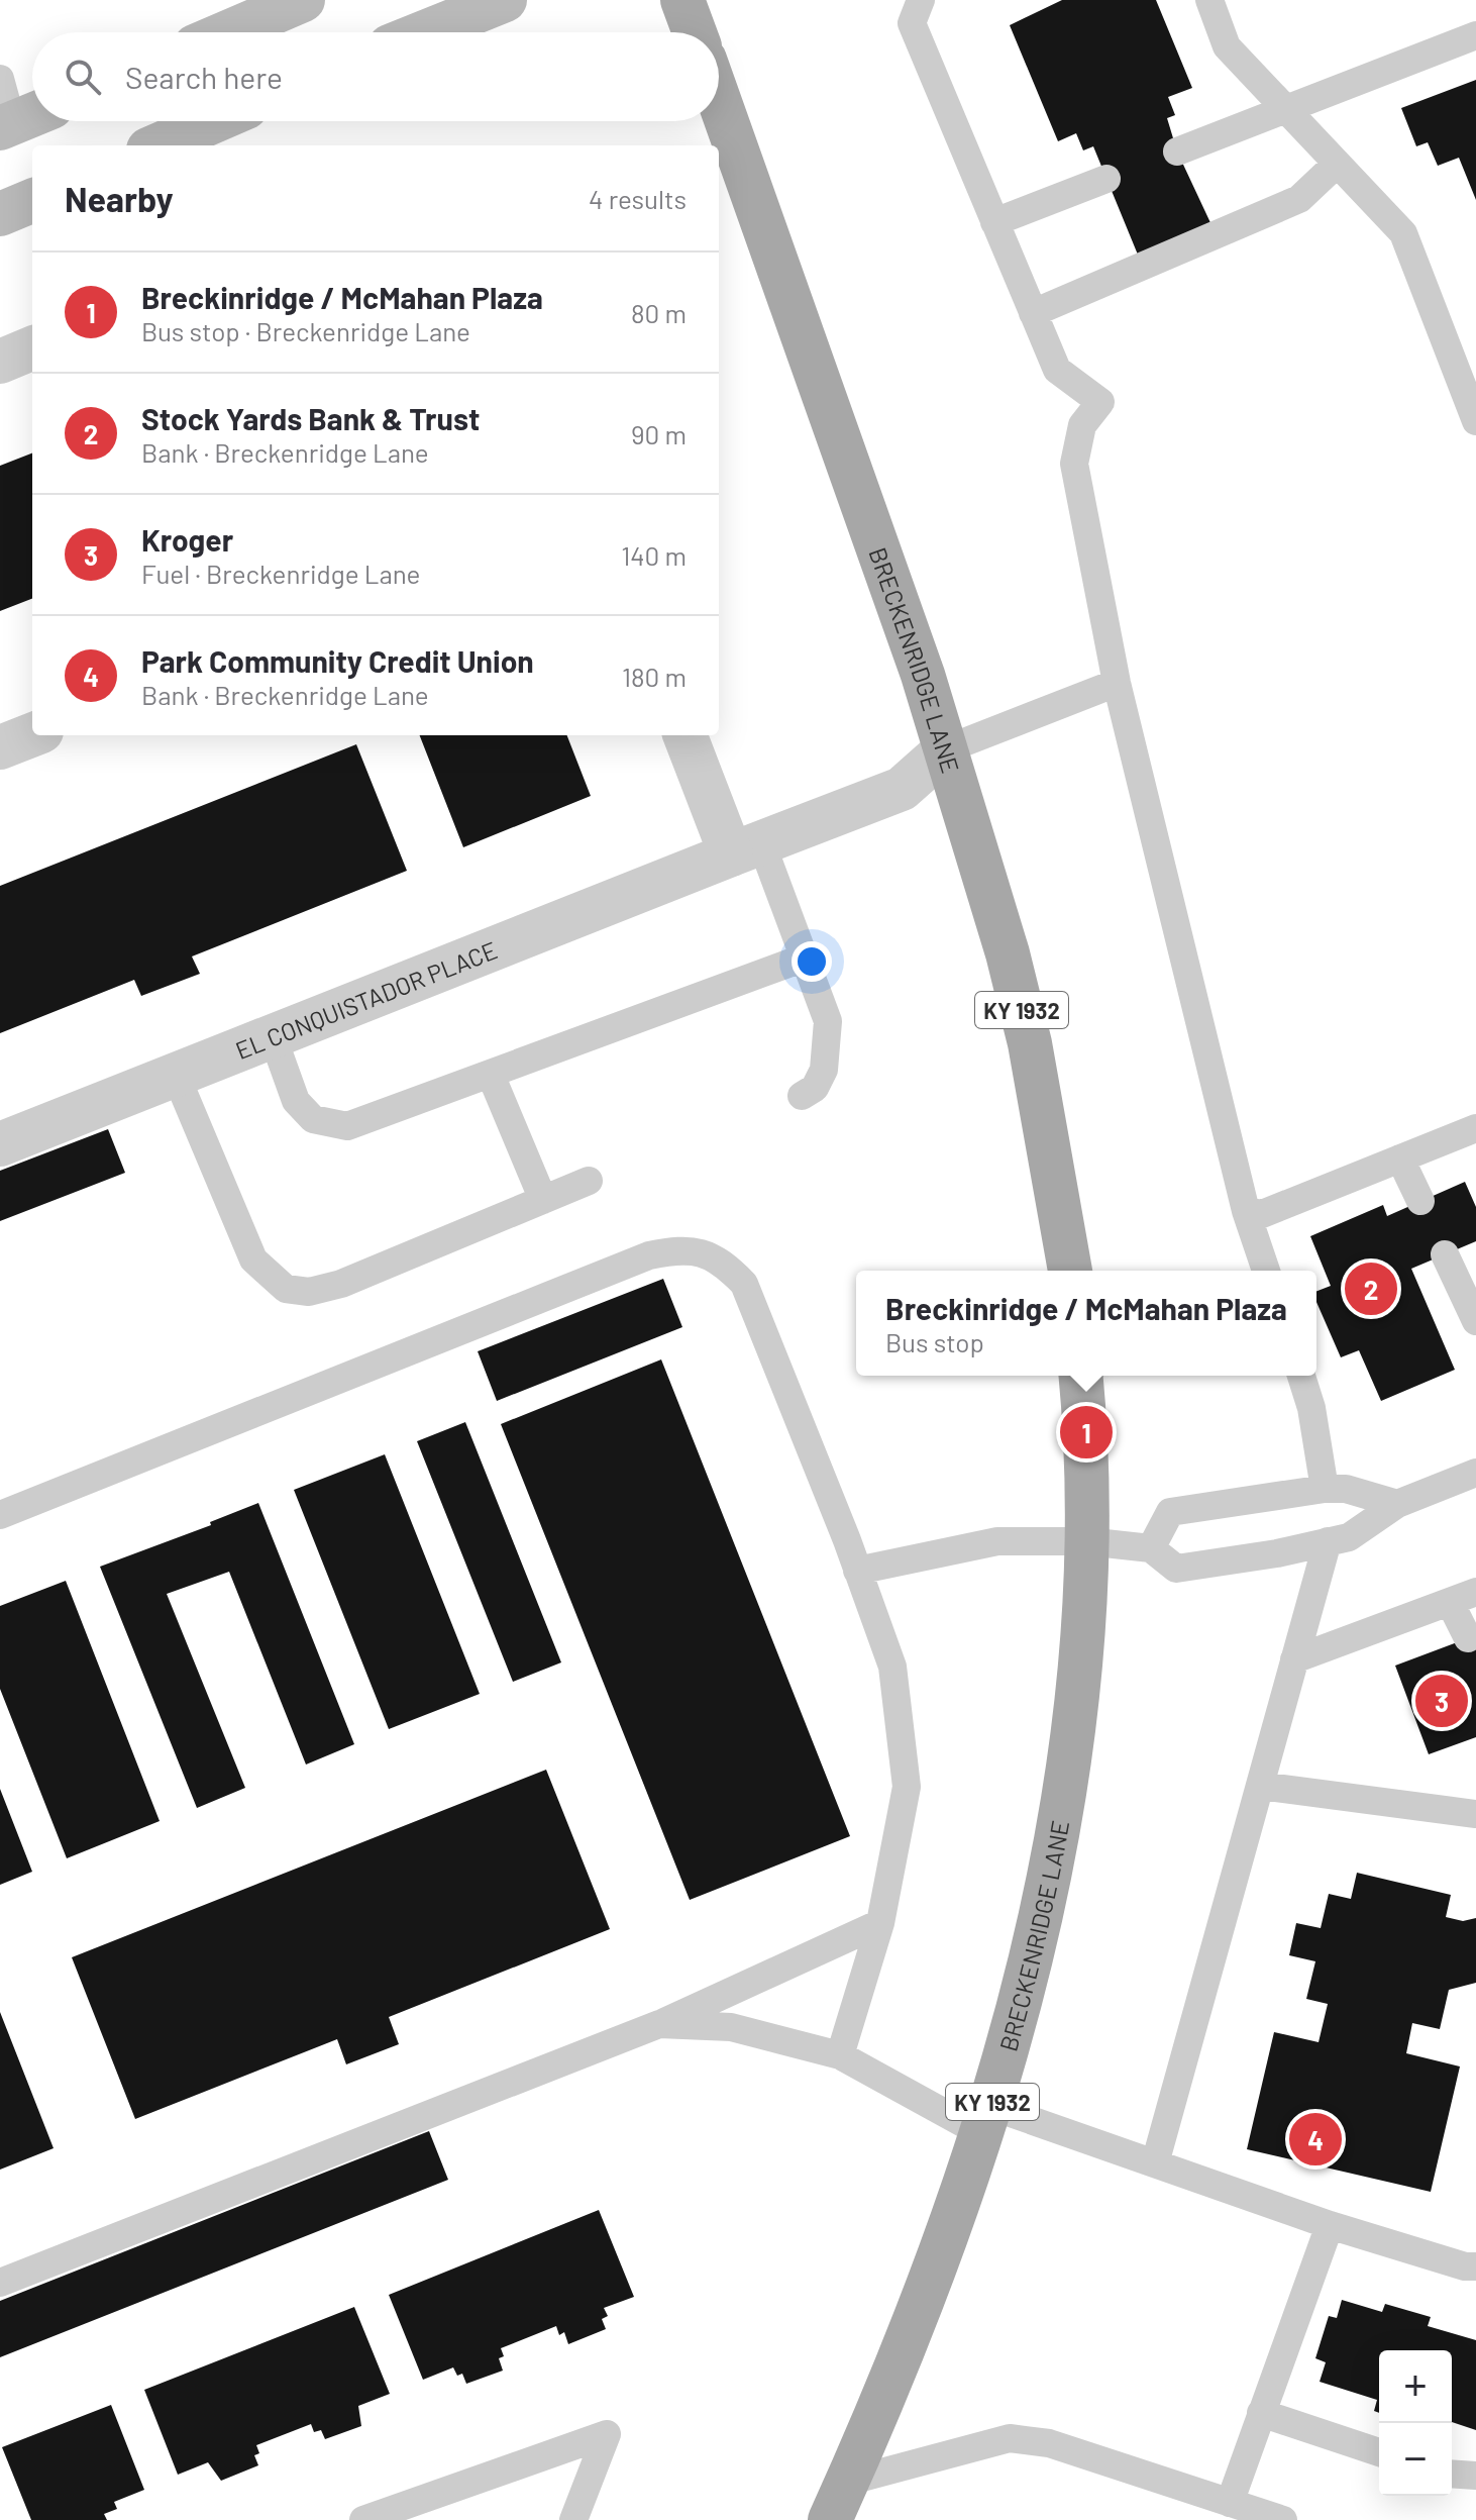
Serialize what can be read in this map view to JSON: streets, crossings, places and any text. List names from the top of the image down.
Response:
{
  "streets": {
    "main road": ["BRECKENRIDGE LANE", "KY 1932"],
    "street": ["EL CONQUISTADOR PLACE"]
  },
  "crossings": [
    ["BRECKENRIDGE LANE", "EL CONQUISTADOR PLACE"]
  ],
  "page": {
    "search": "Search here",
    "heading": ["Nearby", "4 results"],
    "list": [
      {
        "mark": "1",
        "name": "Breckinridge / McMahan Plaza",
        "note": "Bus stop · Breckenridge Lane",
        "value": "80 m"
      },
      {
        "mark": "2",
        "name": "Stock Yards Bank & Trust",
        "note": "Bank · Breckenridge Lane",
        "value": "90 m"
      },
      {
        "mark": "3",
        "name": "Kroger",
        "note": "Fuel · Breckenridge Lane",
        "value": "140 m"
      },
      {
        "mark": "4",
        "name": "Park Community Credit Union",
        "note": "Bank · Breckenridge Lane",
        "value": "180 m"
      }
    ],
    "pins": [
      "2",
      "1",
      "3",
      "4"
    ],
    "popup": ["Breckinridge / McMahan Plaza", "Bus stop"],
    "map_buttons": ["+", "−"]
  }
}
